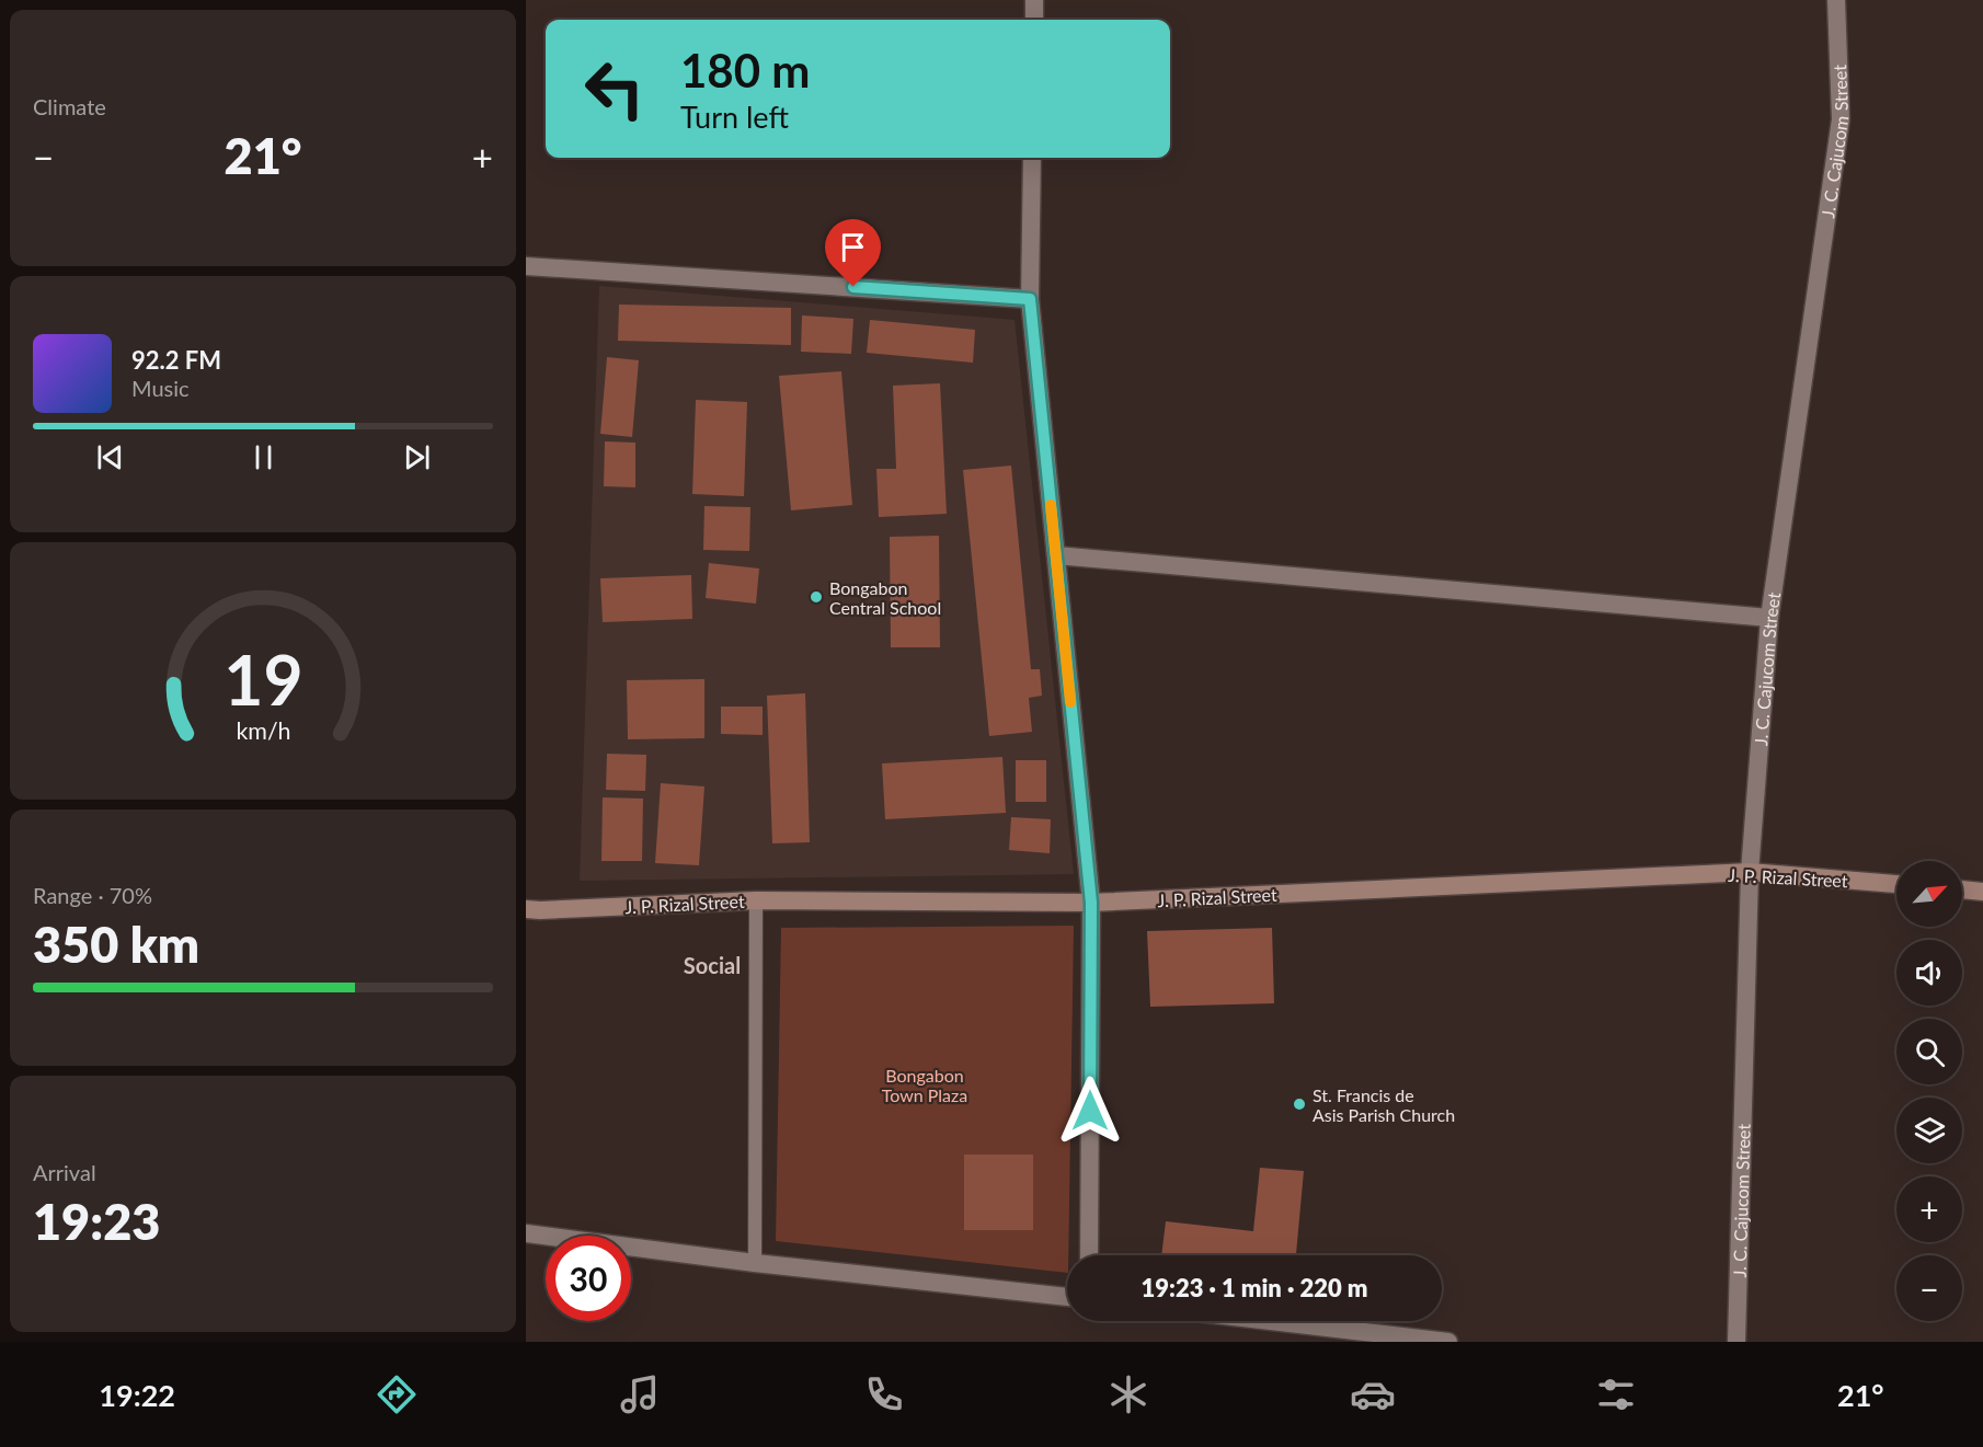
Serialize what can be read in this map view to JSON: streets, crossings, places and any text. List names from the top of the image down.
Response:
{
  "streets": {
    "main road": ["J. P. Rizal Street"],
    "street": ["J. C. Cajucom Street"]
  },
  "crossings": [
    ["J. C. Cajucom Street", "J. P. Rizal Street"]
  ],
  "districts": ["Social"],
  "parks": ["Bongabon Town Plaza"],
  "places": ["Bongabon Central School", "St. Francis de Asis Parish Church"],
  "north": "top right",
  "page": {
    "tile": [
      "Climate",
      ["Range · 70%", "350 km"],
      ["Arrival", "19:23"]
    ],
    "turn": ["180 m", "Turn left"],
    "heat": ["−", "21°", "+"],
    "song": ["92.2 FM", "Music"],
    "map_buttons": ["+", "−"],
    "limit": "30",
    "trip": "19:23 · 1 min · 220 m",
    "tabs": ["19:22", "21°"],
    "gauge": ["19", "km/h"]
  }
}
